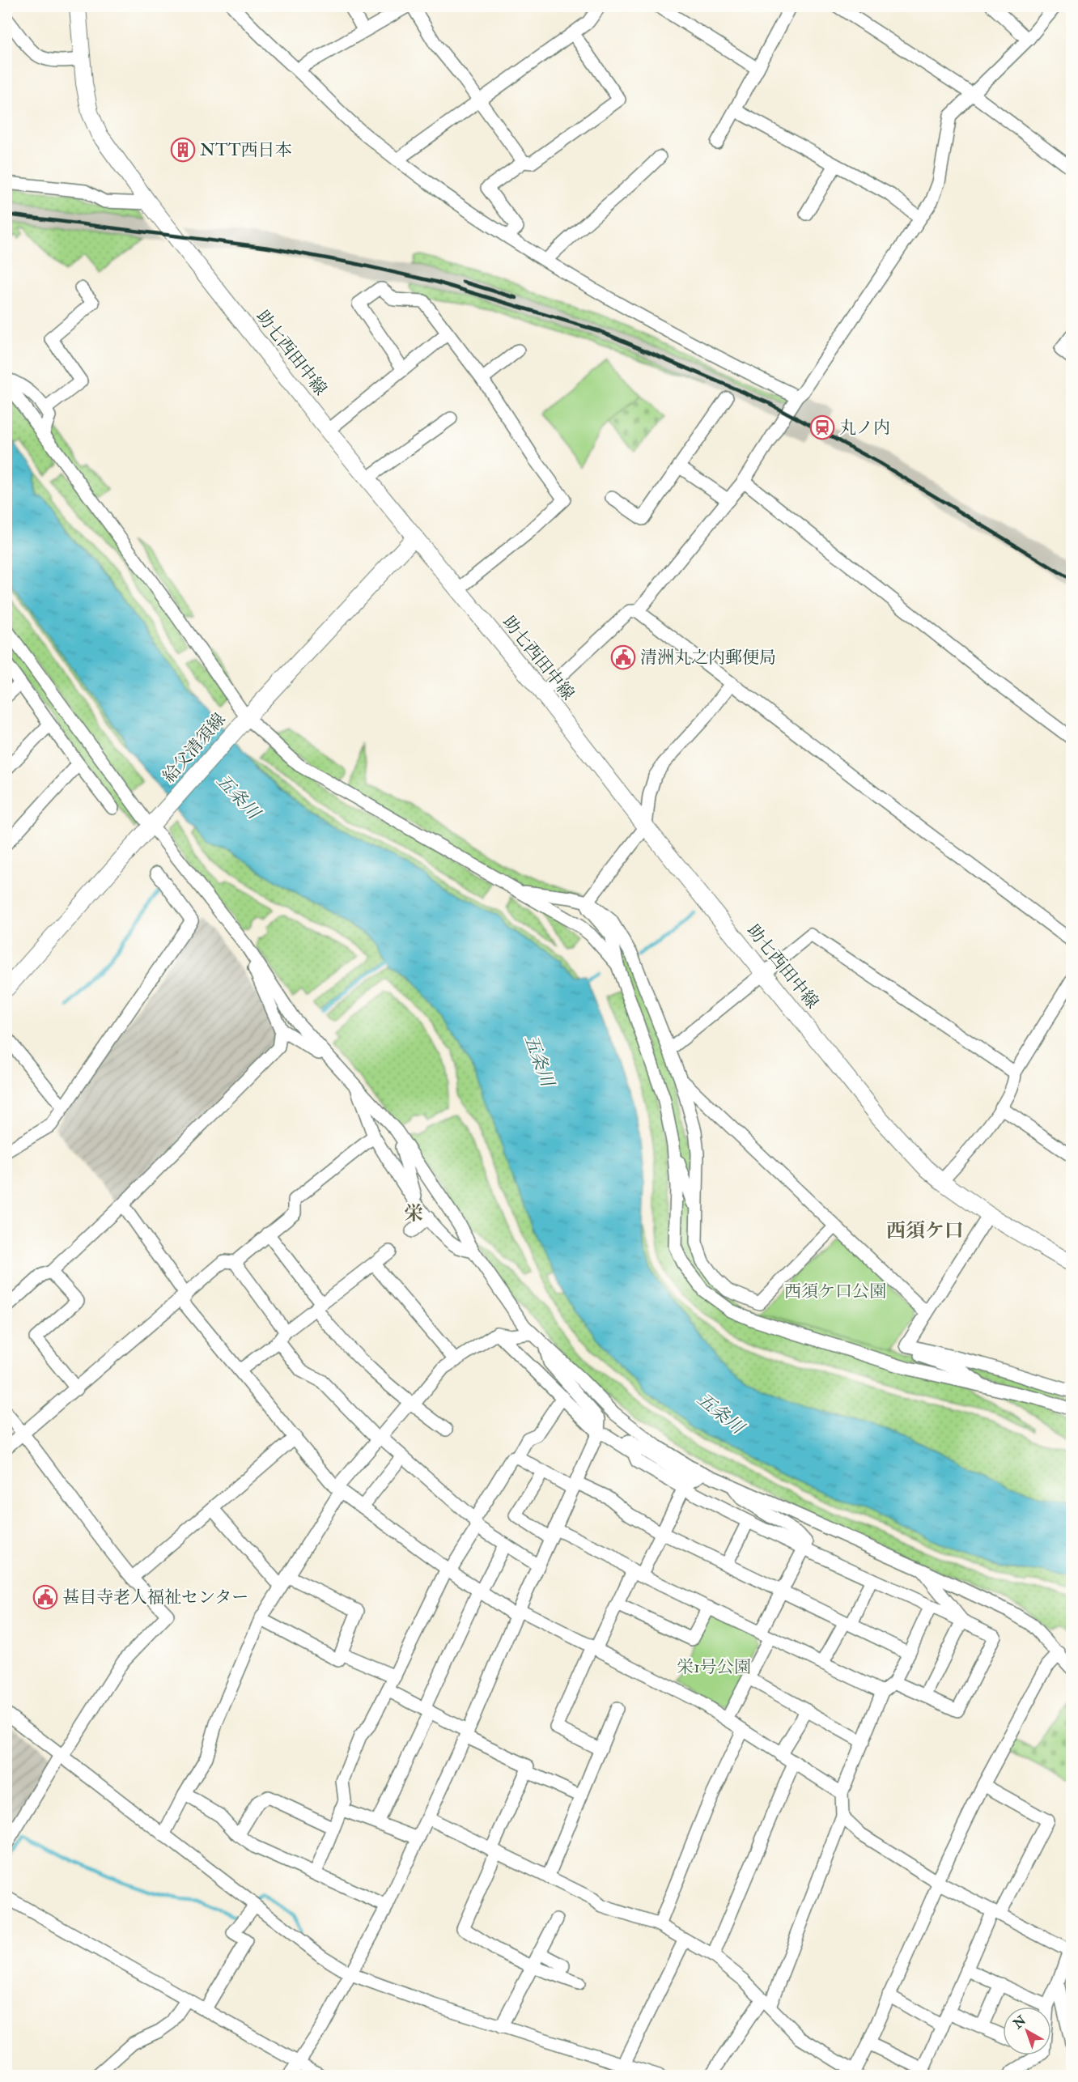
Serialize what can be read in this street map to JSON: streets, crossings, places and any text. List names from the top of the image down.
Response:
{
  "streets": {
    "main road": ["助七西田中線", "給父清須線"]
  },
  "crossings": [
    ["助七西田中線", "給父清須線"]
  ],
  "districts": ["栄", "西須ケ口"],
  "water": ["五条川"],
  "parks": ["西須ケ口公園", "栄1号公園"],
  "places": {
    "building": ["NTT西日本"],
    "station": ["丸ノ内"],
    "public building": ["清洲丸之内郵便局", "甚目寺老人福祉センター"]
  },
  "north": "top left"
}
